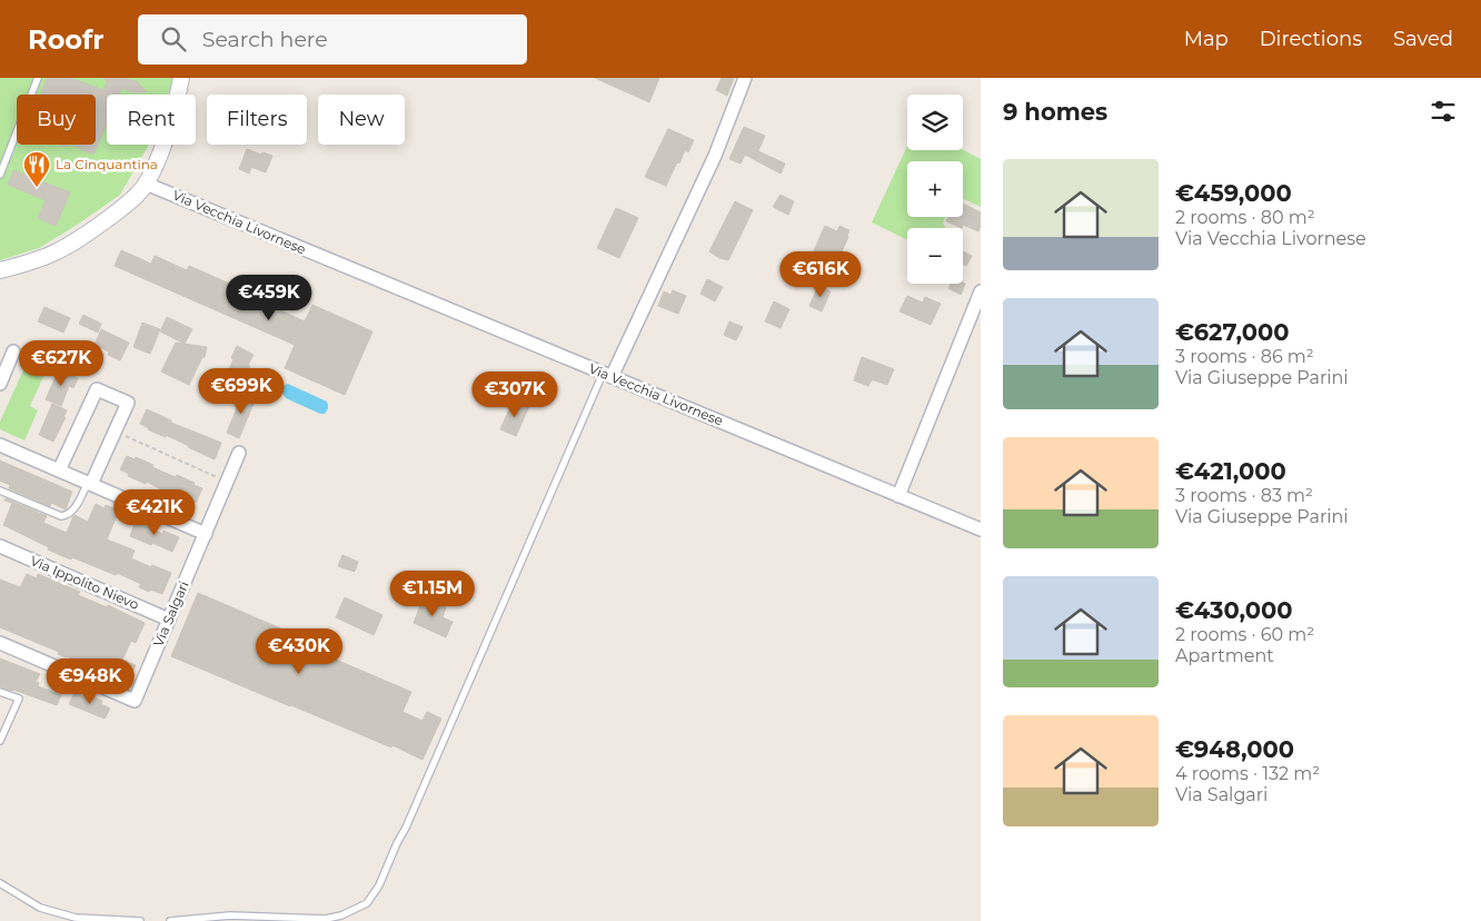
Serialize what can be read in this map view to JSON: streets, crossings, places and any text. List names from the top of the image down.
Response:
{
  "streets": {
    "street": ["Via Vecchia Livornese", "Via Ippolito Nievo", "Via Salgari"]
  },
  "crossings": [
    ["Via Ippolito Nievo", "Via Salgari"]
  ],
  "places": {
    "restaurant": ["La Cinquantina"]
  },
  "page": {
    "header": "Roofr",
    "search": "Search here",
    "nav": ["Map", "Directions", "Saved"],
    "heading": "9 homes",
    "map_buttons": ["+", "−"],
    "chip": [
      "Buy",
      "Rent",
      "Filters",
      "New"
    ],
    "list": [
      {
        "name": "€459,000",
        "note": "2 rooms · 80 m² · Via Vecchia Livornese"
      },
      {
        "name": "€627,000",
        "note": "3 rooms · 86 m² · Via Giuseppe Parini"
      },
      {
        "name": "€421,000",
        "note": "3 rooms · 83 m² · Via Giuseppe Parini"
      },
      {
        "name": "€430,000",
        "note": "2 rooms · 60 m² · Apartment"
      },
      {
        "name": "€948,000",
        "note": "4 rooms · 132 m² · Via Salgari"
      }
    ],
    "price": [
      "€616K",
      "€459K",
      "€627K",
      "€699K",
      "€307K",
      "€421K",
      "€1.15M",
      "€430K",
      "€948K"
    ]
  }
}
